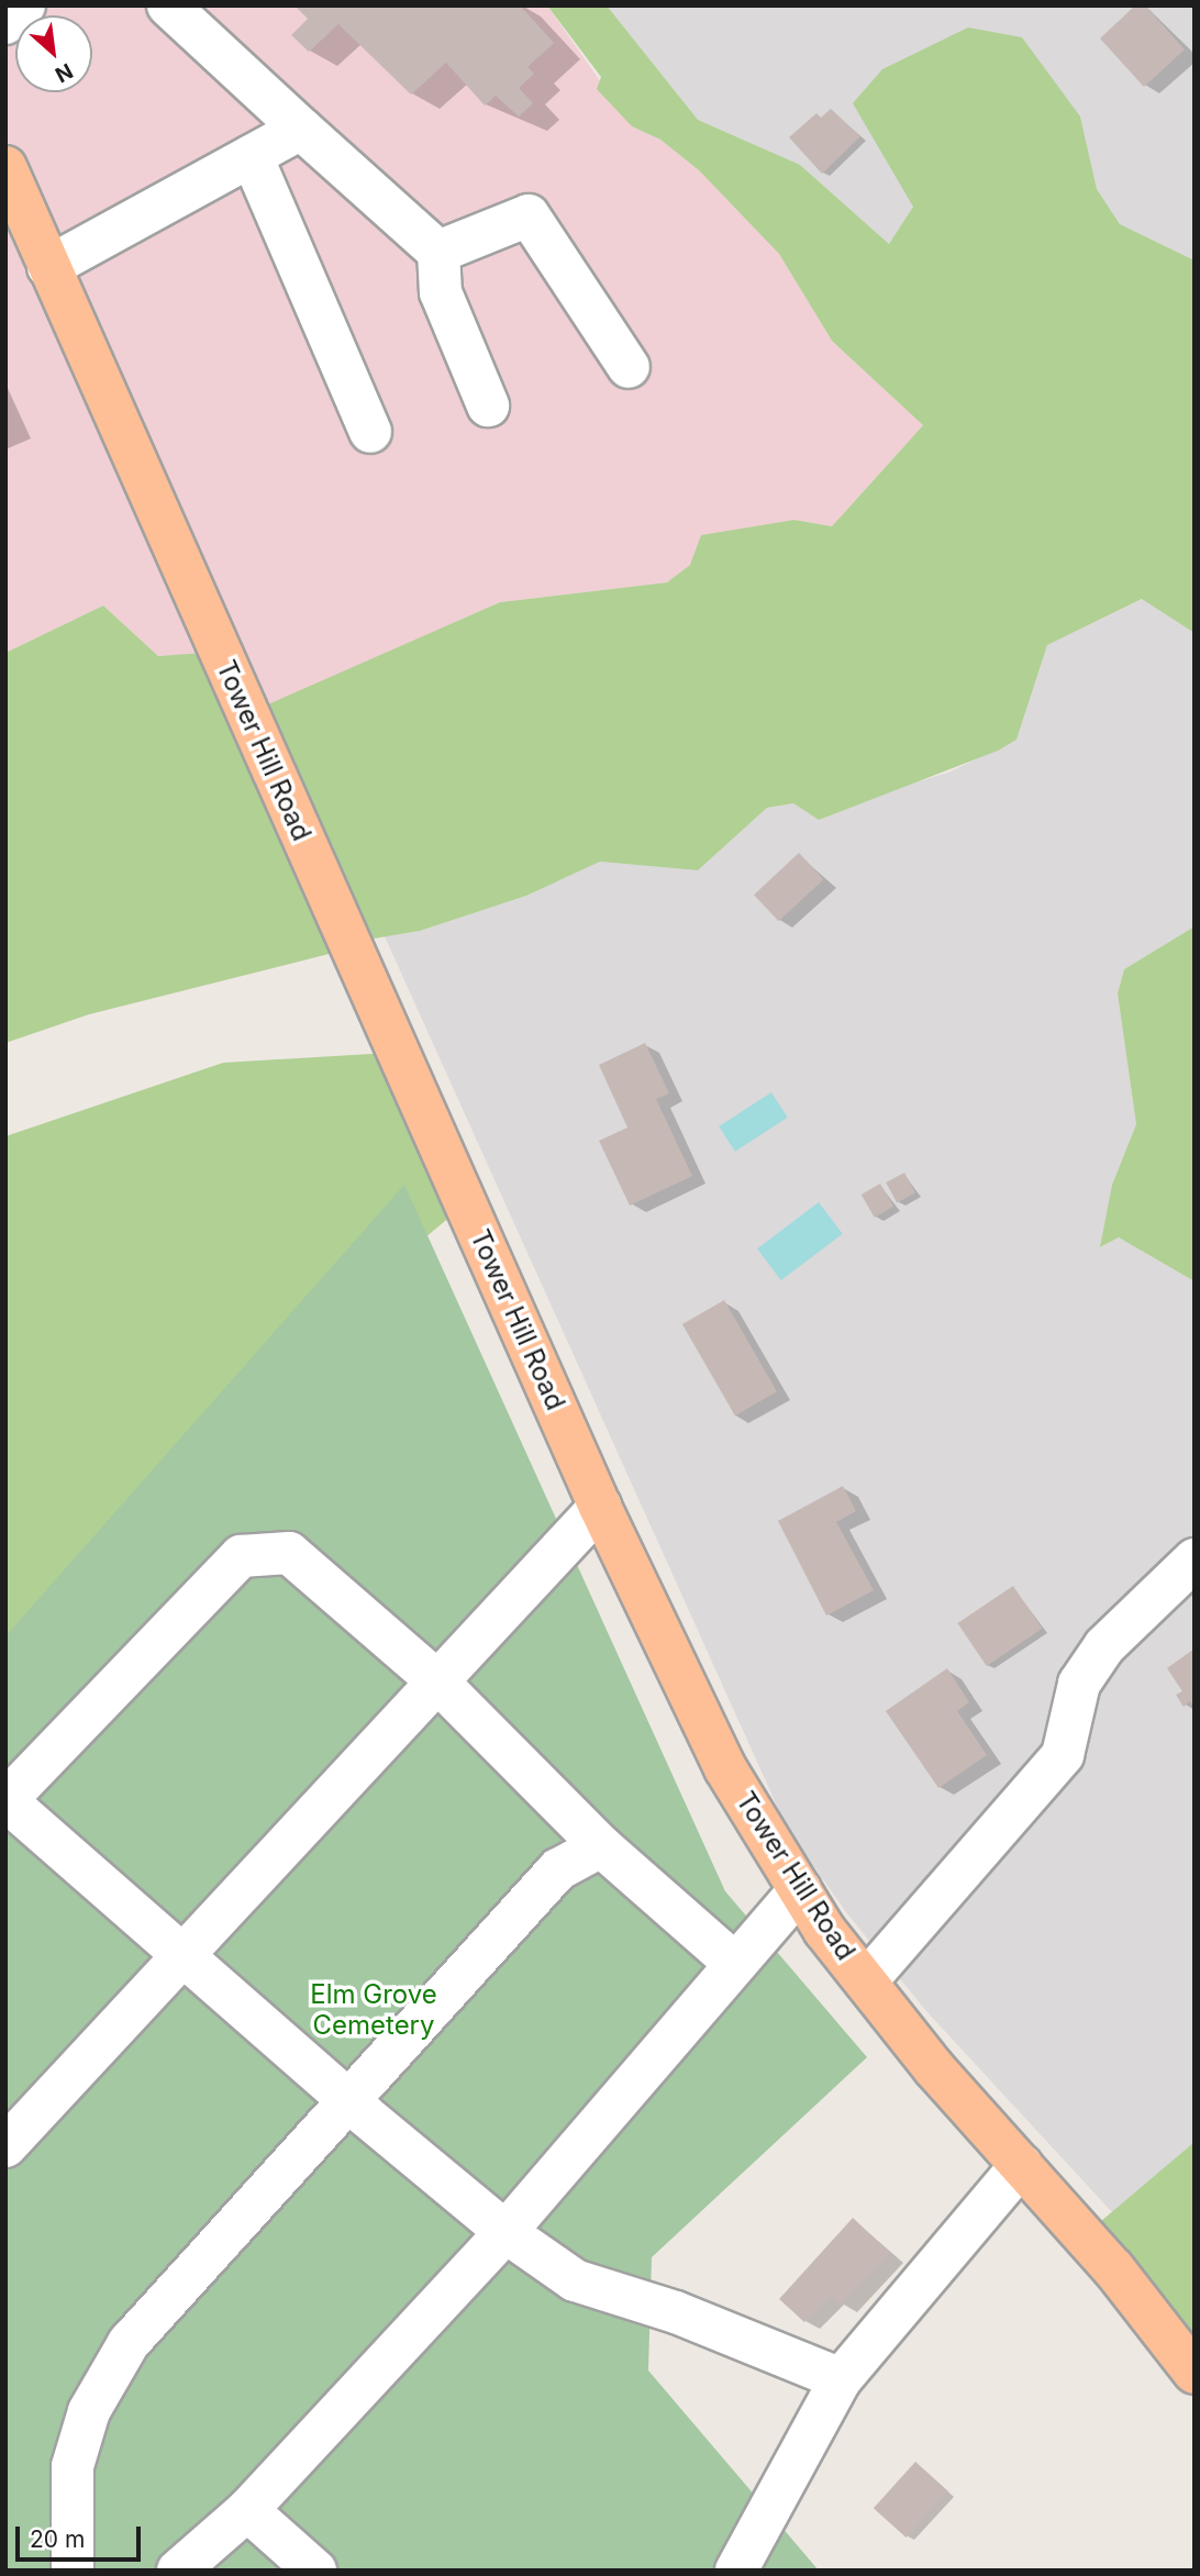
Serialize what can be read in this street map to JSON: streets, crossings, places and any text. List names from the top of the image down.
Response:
{
  "streets": {
    "main road": ["Tower Hill Road"]
  },
  "parks": ["Elm Grove Cemetery"],
  "scale_bar": "20 m",
  "north": "bottom right"
}
